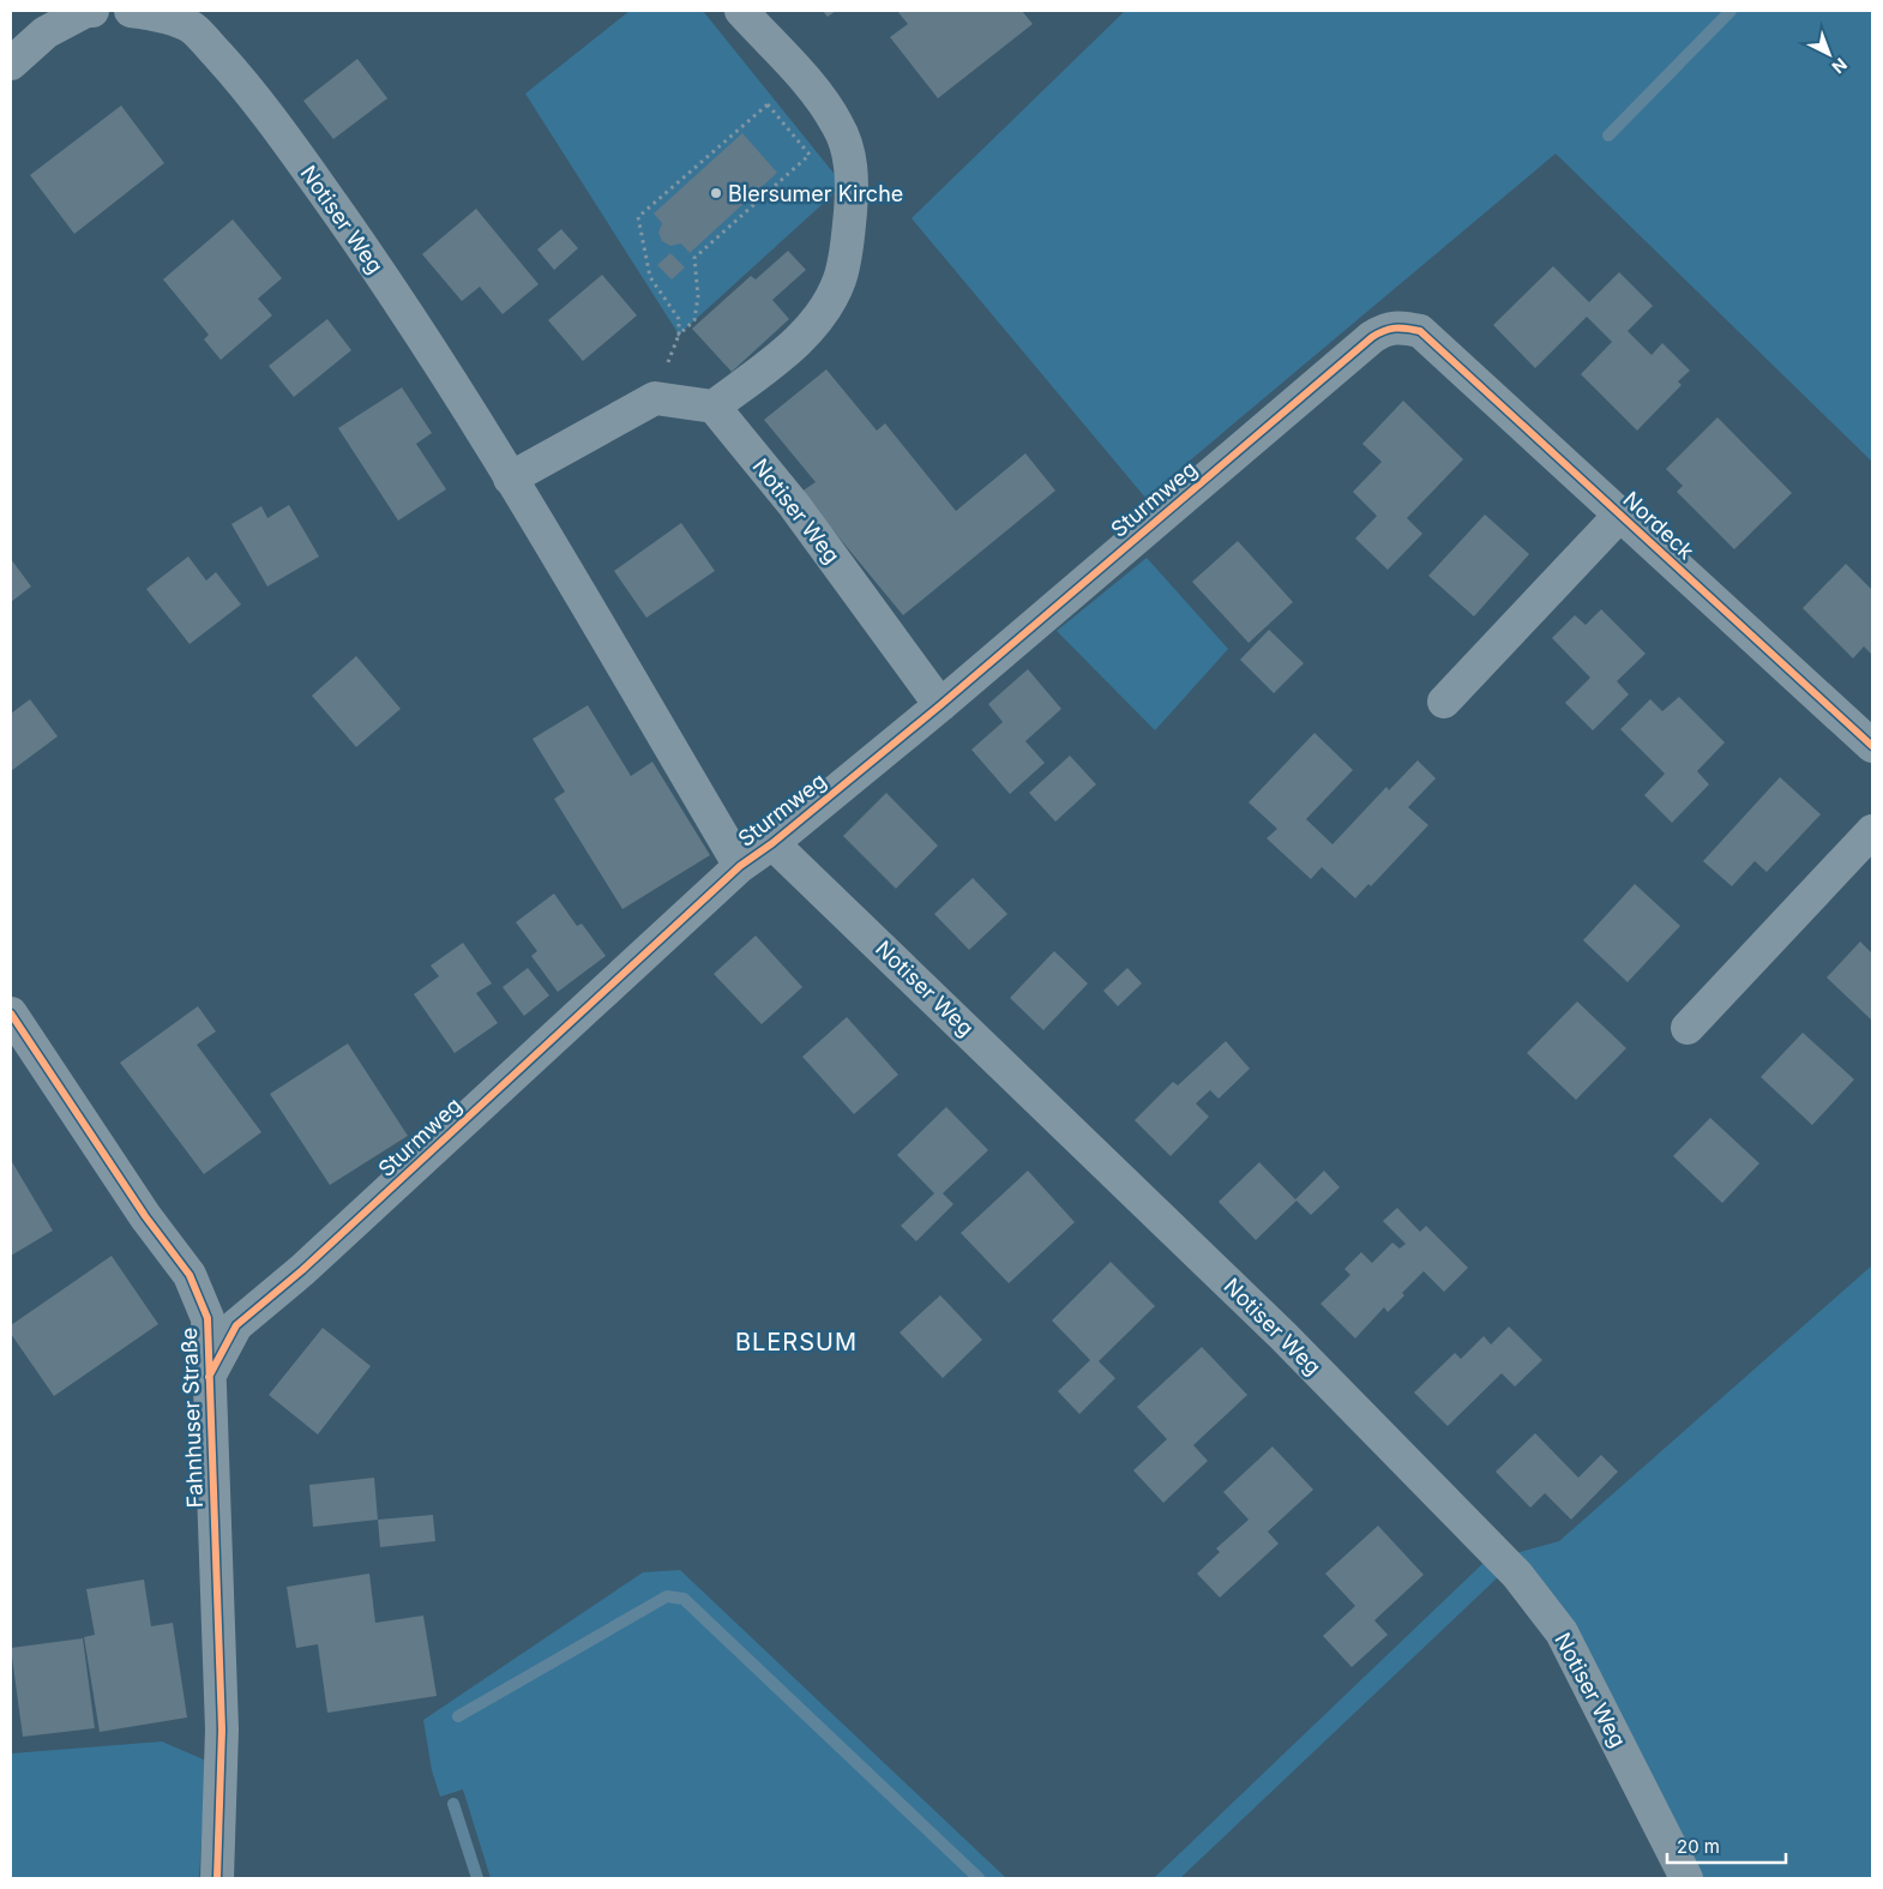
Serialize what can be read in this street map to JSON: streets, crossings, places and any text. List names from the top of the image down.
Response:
{
  "streets": {
    "street": [
      "Notiser Weg",
      "Sturmweg",
      "Nordeck",
      "Fahnhuser Straße"
    ]
  },
  "crossings": [
    ["Notiser Weg", "Sturmweg"],
    ["Sturmweg", "Nordeck"],
    ["Sturmweg", "Fahnhuser Straße"]
  ],
  "districts": ["BLERSUM"],
  "places": ["Blersumer Kirche"],
  "scale_bar": "20 m",
  "north": "bottom right"
}
